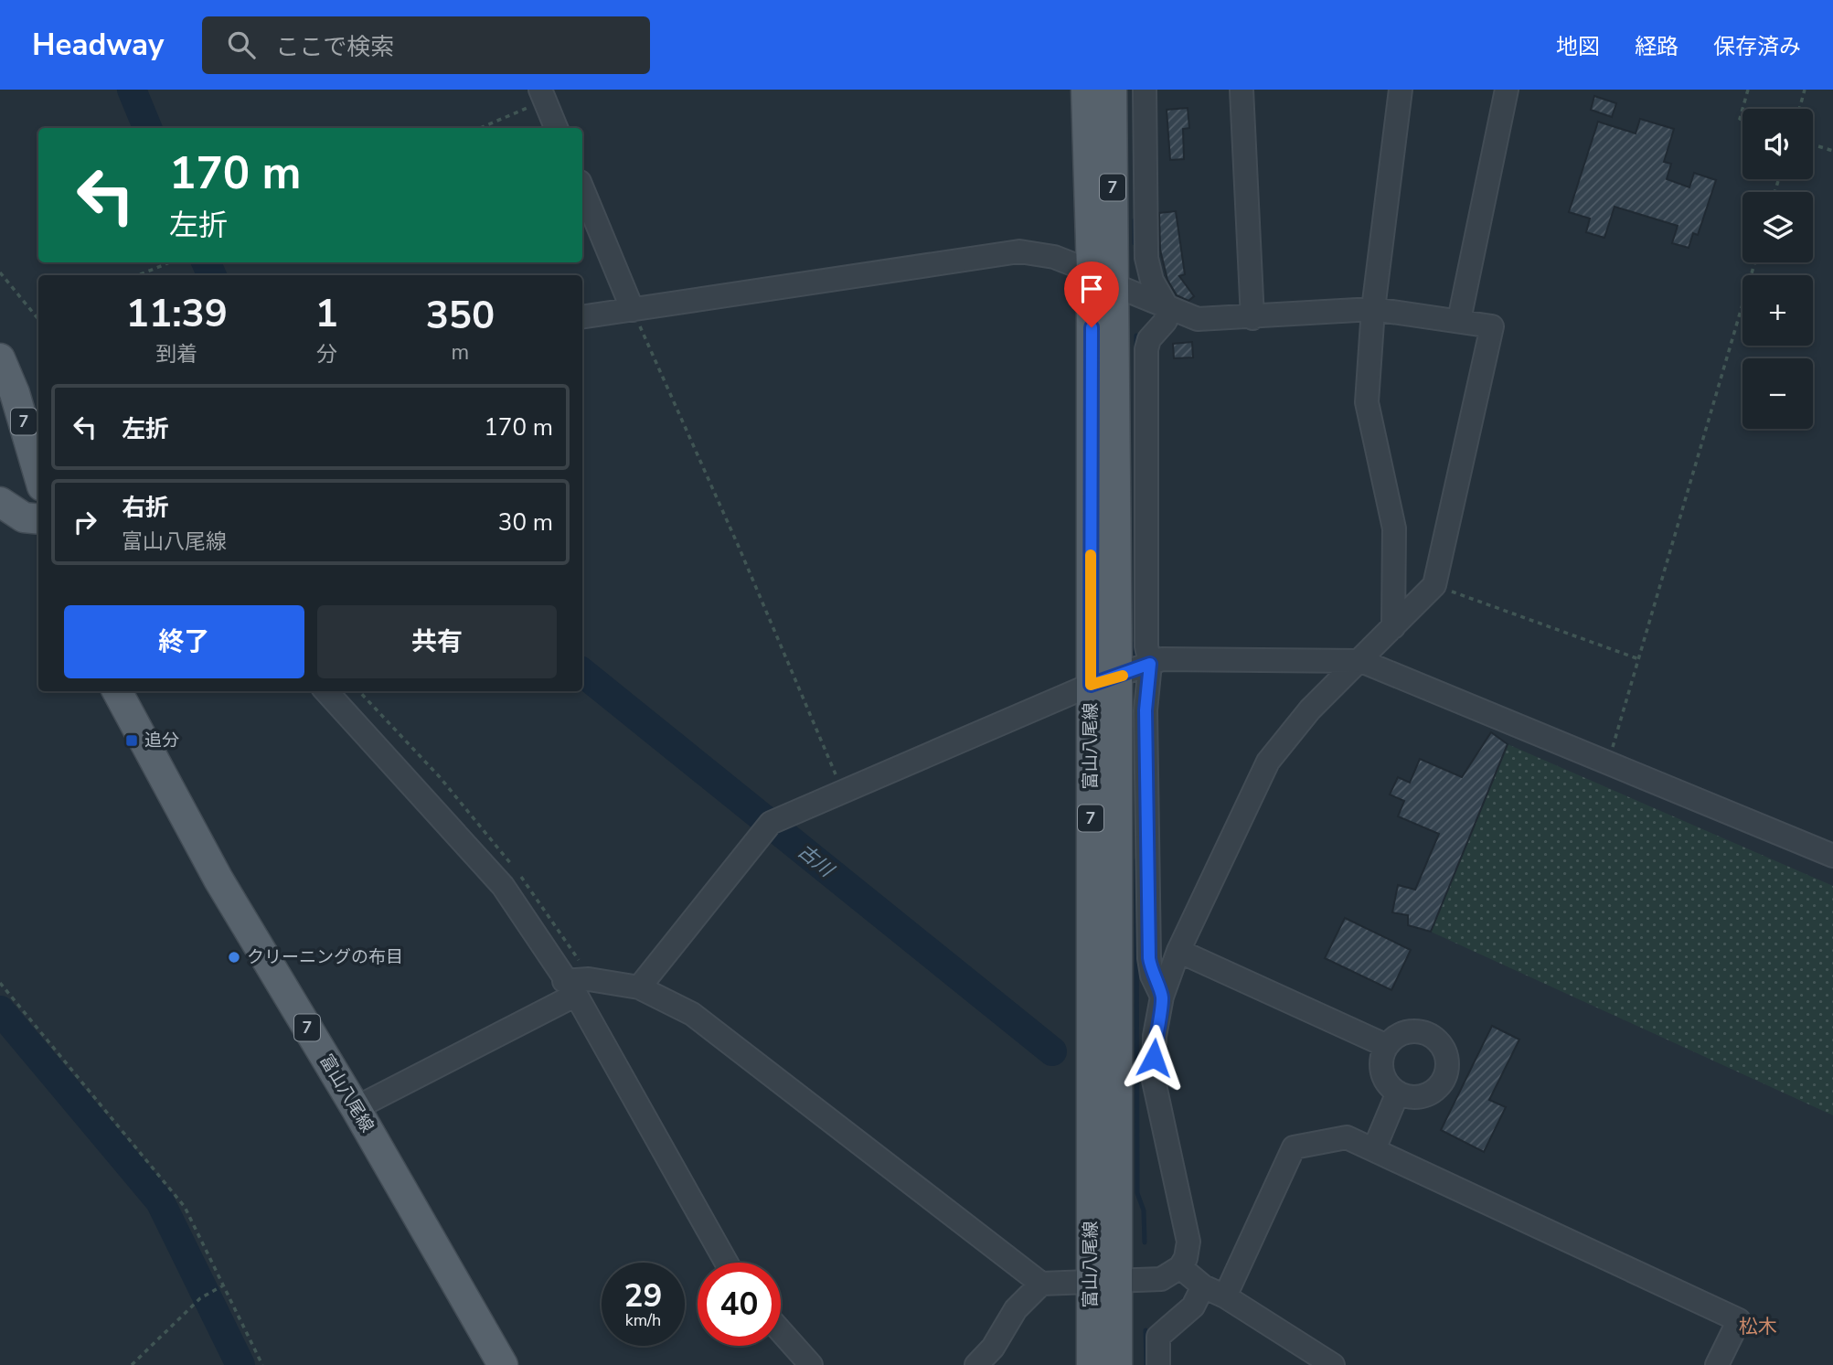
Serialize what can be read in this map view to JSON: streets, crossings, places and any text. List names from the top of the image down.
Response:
{
  "streets": {
    "main road": ["7", "富山八尾線"]
  },
  "districts": ["松木"],
  "water": ["古川"],
  "places": {
    "transit": ["追分"],
    "other": ["クリーニングの布目"]
  },
  "page": {
    "header": "Headway",
    "search": "ここで検索",
    "nav": ["地図", "経路", "保存済み"],
    "map_buttons": ["+", "−"],
    "turn": ["170 m", "左折"],
    "eta": [
      "11:39",
      "到着",
      "1",
      "分",
      "350",
      "m"
    ],
    "list": [
      {
        "name": "左折",
        "value": "170 m"
      },
      {
        "name": "右折",
        "note": "富山八尾線",
        "value": "30 m"
      }
    ],
    "buttons": ["終了", "共有"],
    "speed": "29 km/h",
    "limit": "40"
  }
}
